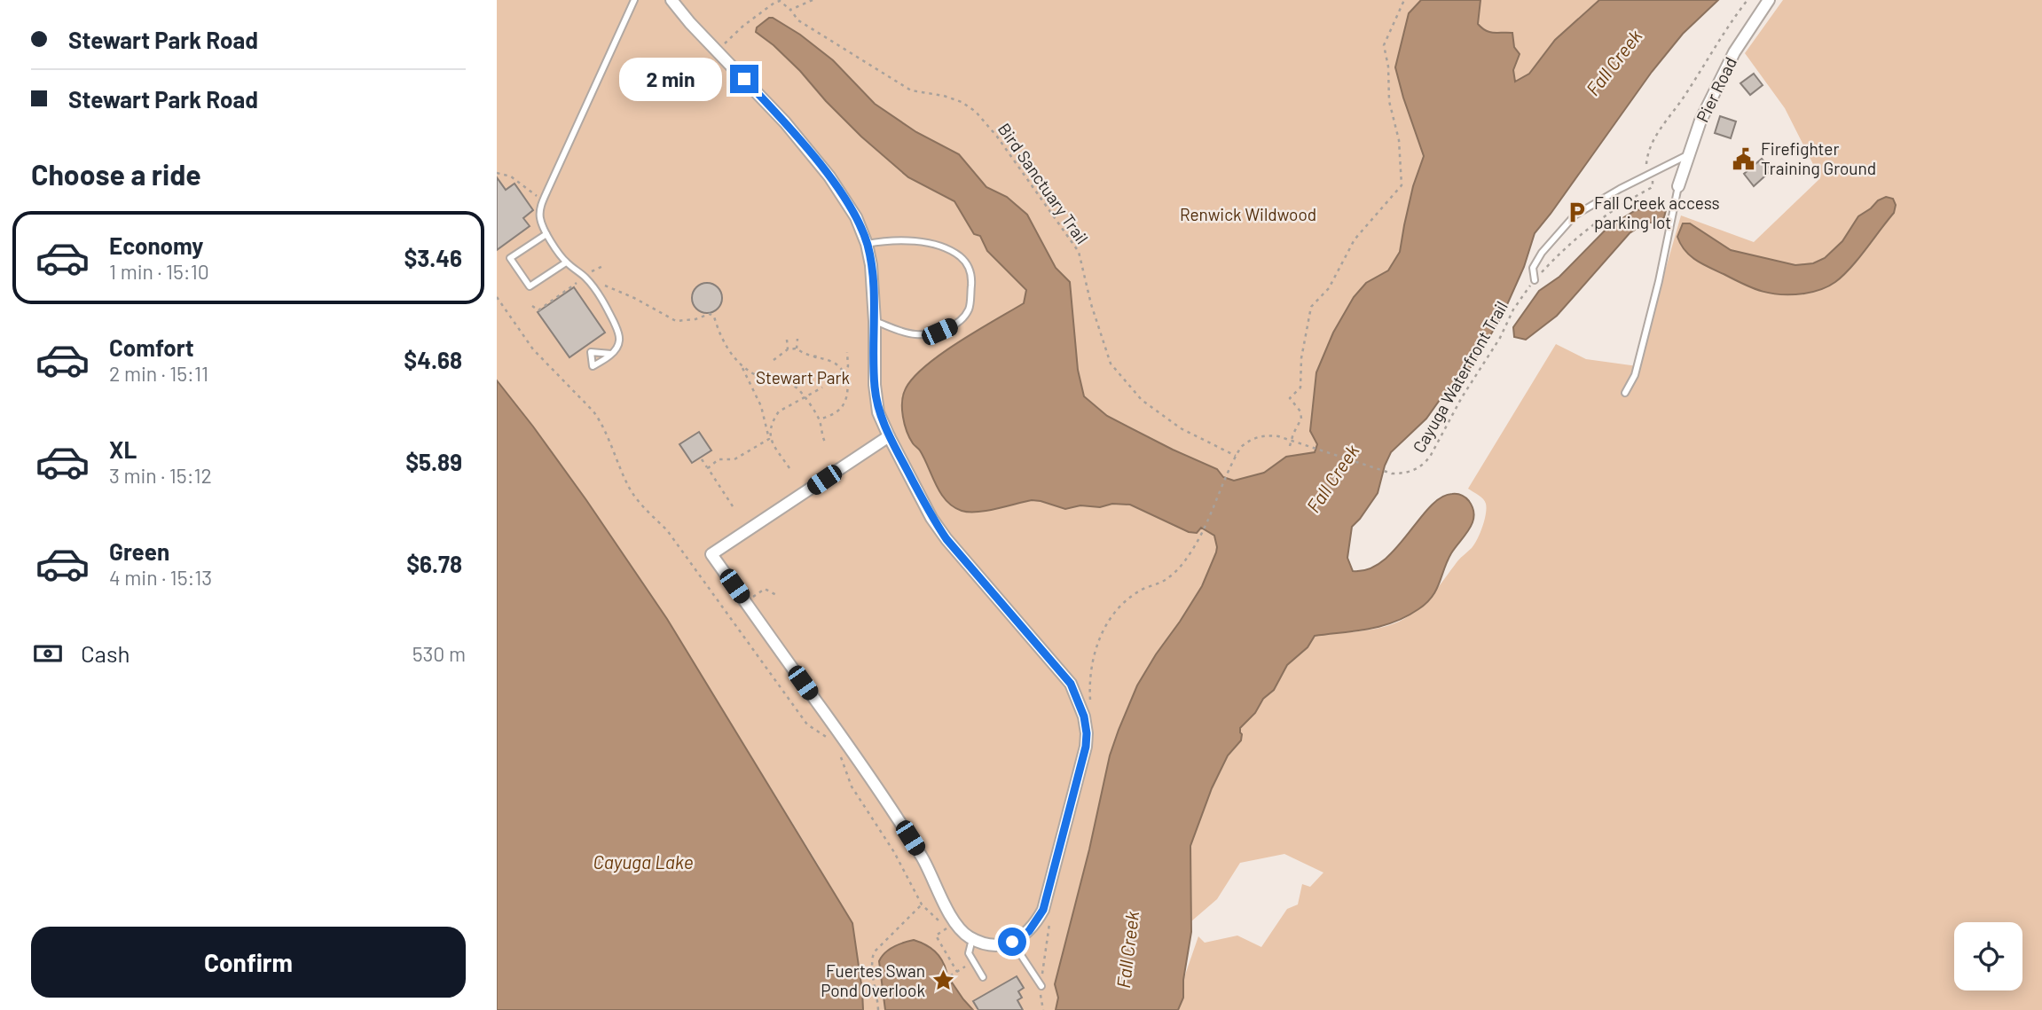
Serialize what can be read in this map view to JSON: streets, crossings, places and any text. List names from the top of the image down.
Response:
{
  "streets": {
    "street": ["Pier Road"],
    "path": ["Bird Sanctuary Trail", "Cayuga Waterfront Trail"]
  },
  "crossings": [
    ["Bird Sanctuary Trail", "Cayuga Waterfront Trail"]
  ],
  "water": ["Fall Creek", "Cayuga Lake"],
  "parks": ["Renwick Wildwood", "Stewart Park"],
  "places": {
    "public building": ["Firefighter Training Ground"],
    "parking": ["Fall Creek access parking lot"],
    "place": ["Fuertes Swan Pond Overlook"]
  },
  "page": {
    "banner": ["Stewart Park Road", "Stewart Park Road"],
    "bubble": "2 min",
    "heading": "Choose a ride",
    "list": [
      {
        "name": "Economy",
        "note": "1 min · 15:10",
        "value": "$3.46"
      },
      {
        "name": "Comfort",
        "note": "2 min · 15:11",
        "value": "$4.68"
      },
      {
        "name": "XL",
        "note": "3 min · 15:12",
        "value": "$5.89"
      },
      {
        "name": "Green",
        "note": "4 min · 15:13",
        "value": "$6.78"
      }
    ],
    "pay": ["Cash", "530 m"],
    "buttons": "Confirm"
  }
}
